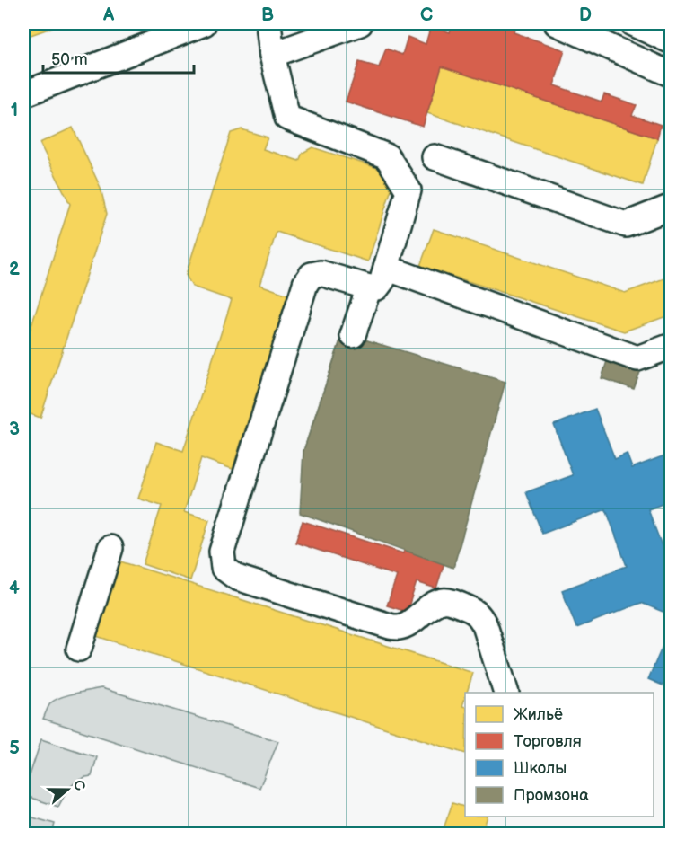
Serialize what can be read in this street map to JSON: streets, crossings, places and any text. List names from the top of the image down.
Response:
{
  "legend": [
    "Жильё",
    "Торговля",
    "Школы",
    "Промзона"
  ],
  "scale_bar": "50 m",
  "north": "right",
  "grid": {
    "columns": [
      "A",
      "B",
      "C",
      "D"
    ],
    "rows": [
      "1",
      "2",
      "3",
      "4",
      "5"
    ]
  }
}
